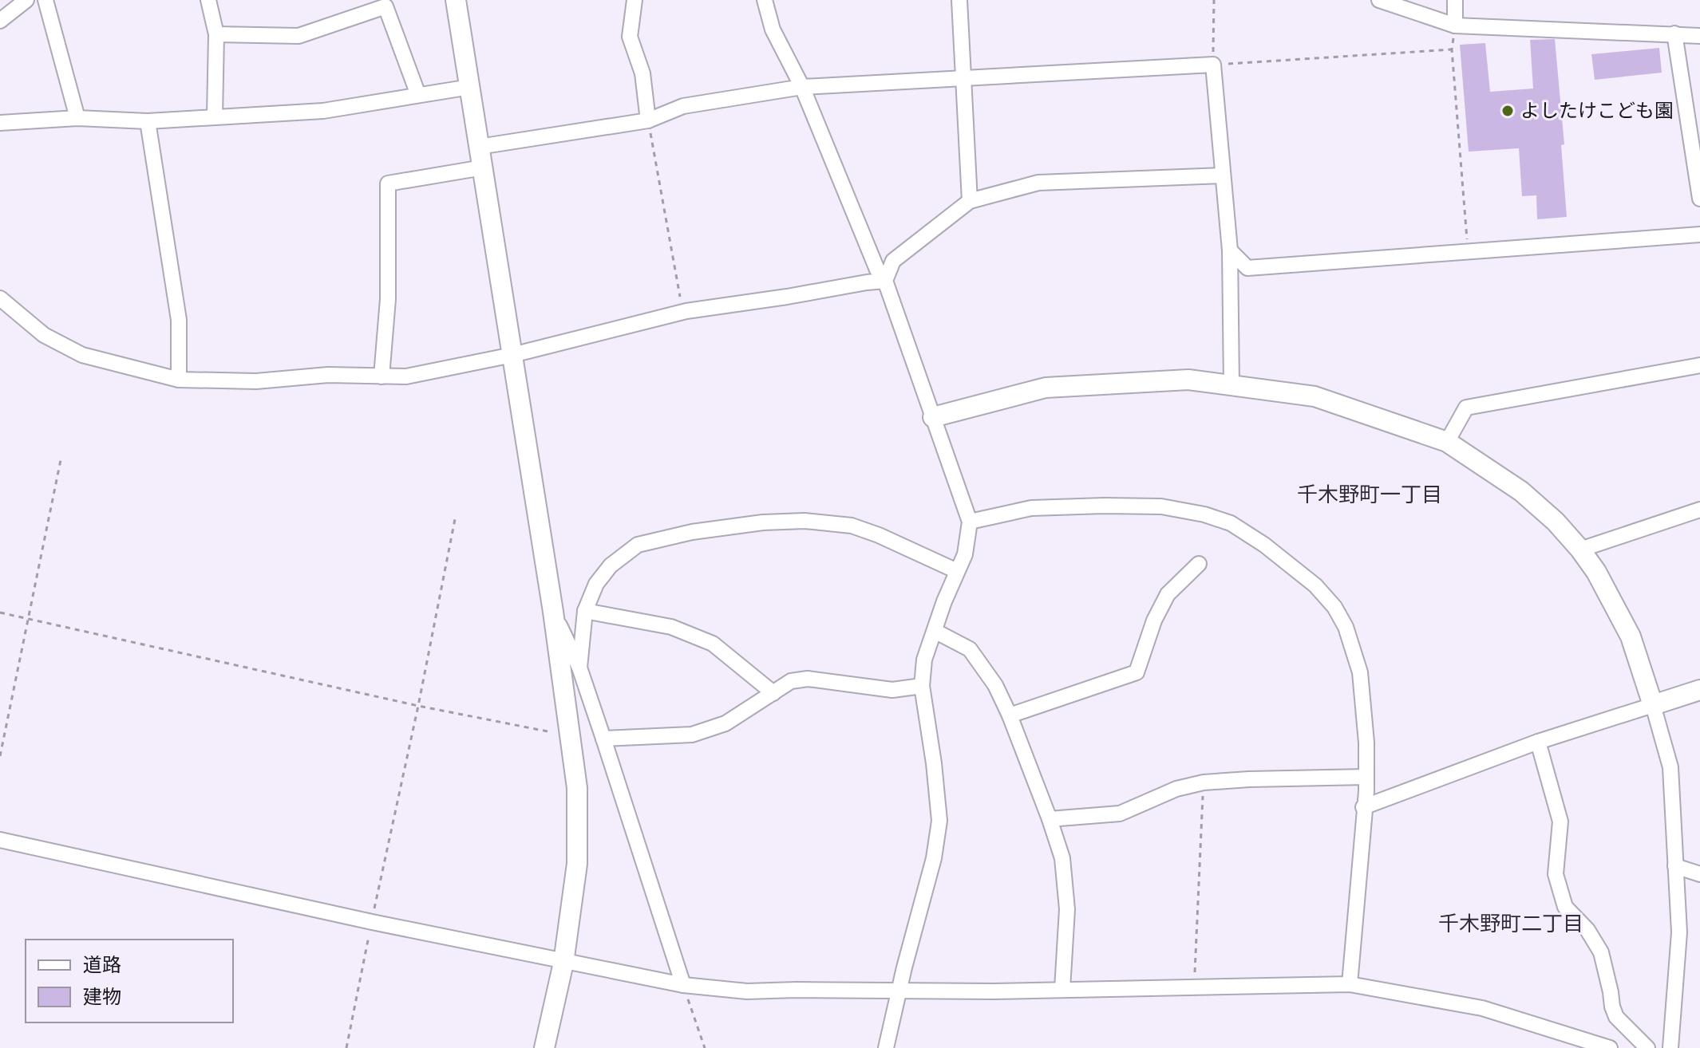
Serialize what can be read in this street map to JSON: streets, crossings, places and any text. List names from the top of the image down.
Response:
{
  "districts": ["千木野町一丁目", "千木野町二丁目"],
  "places": ["よしたけこども園"],
  "legend": ["道路", "建物"]
}
